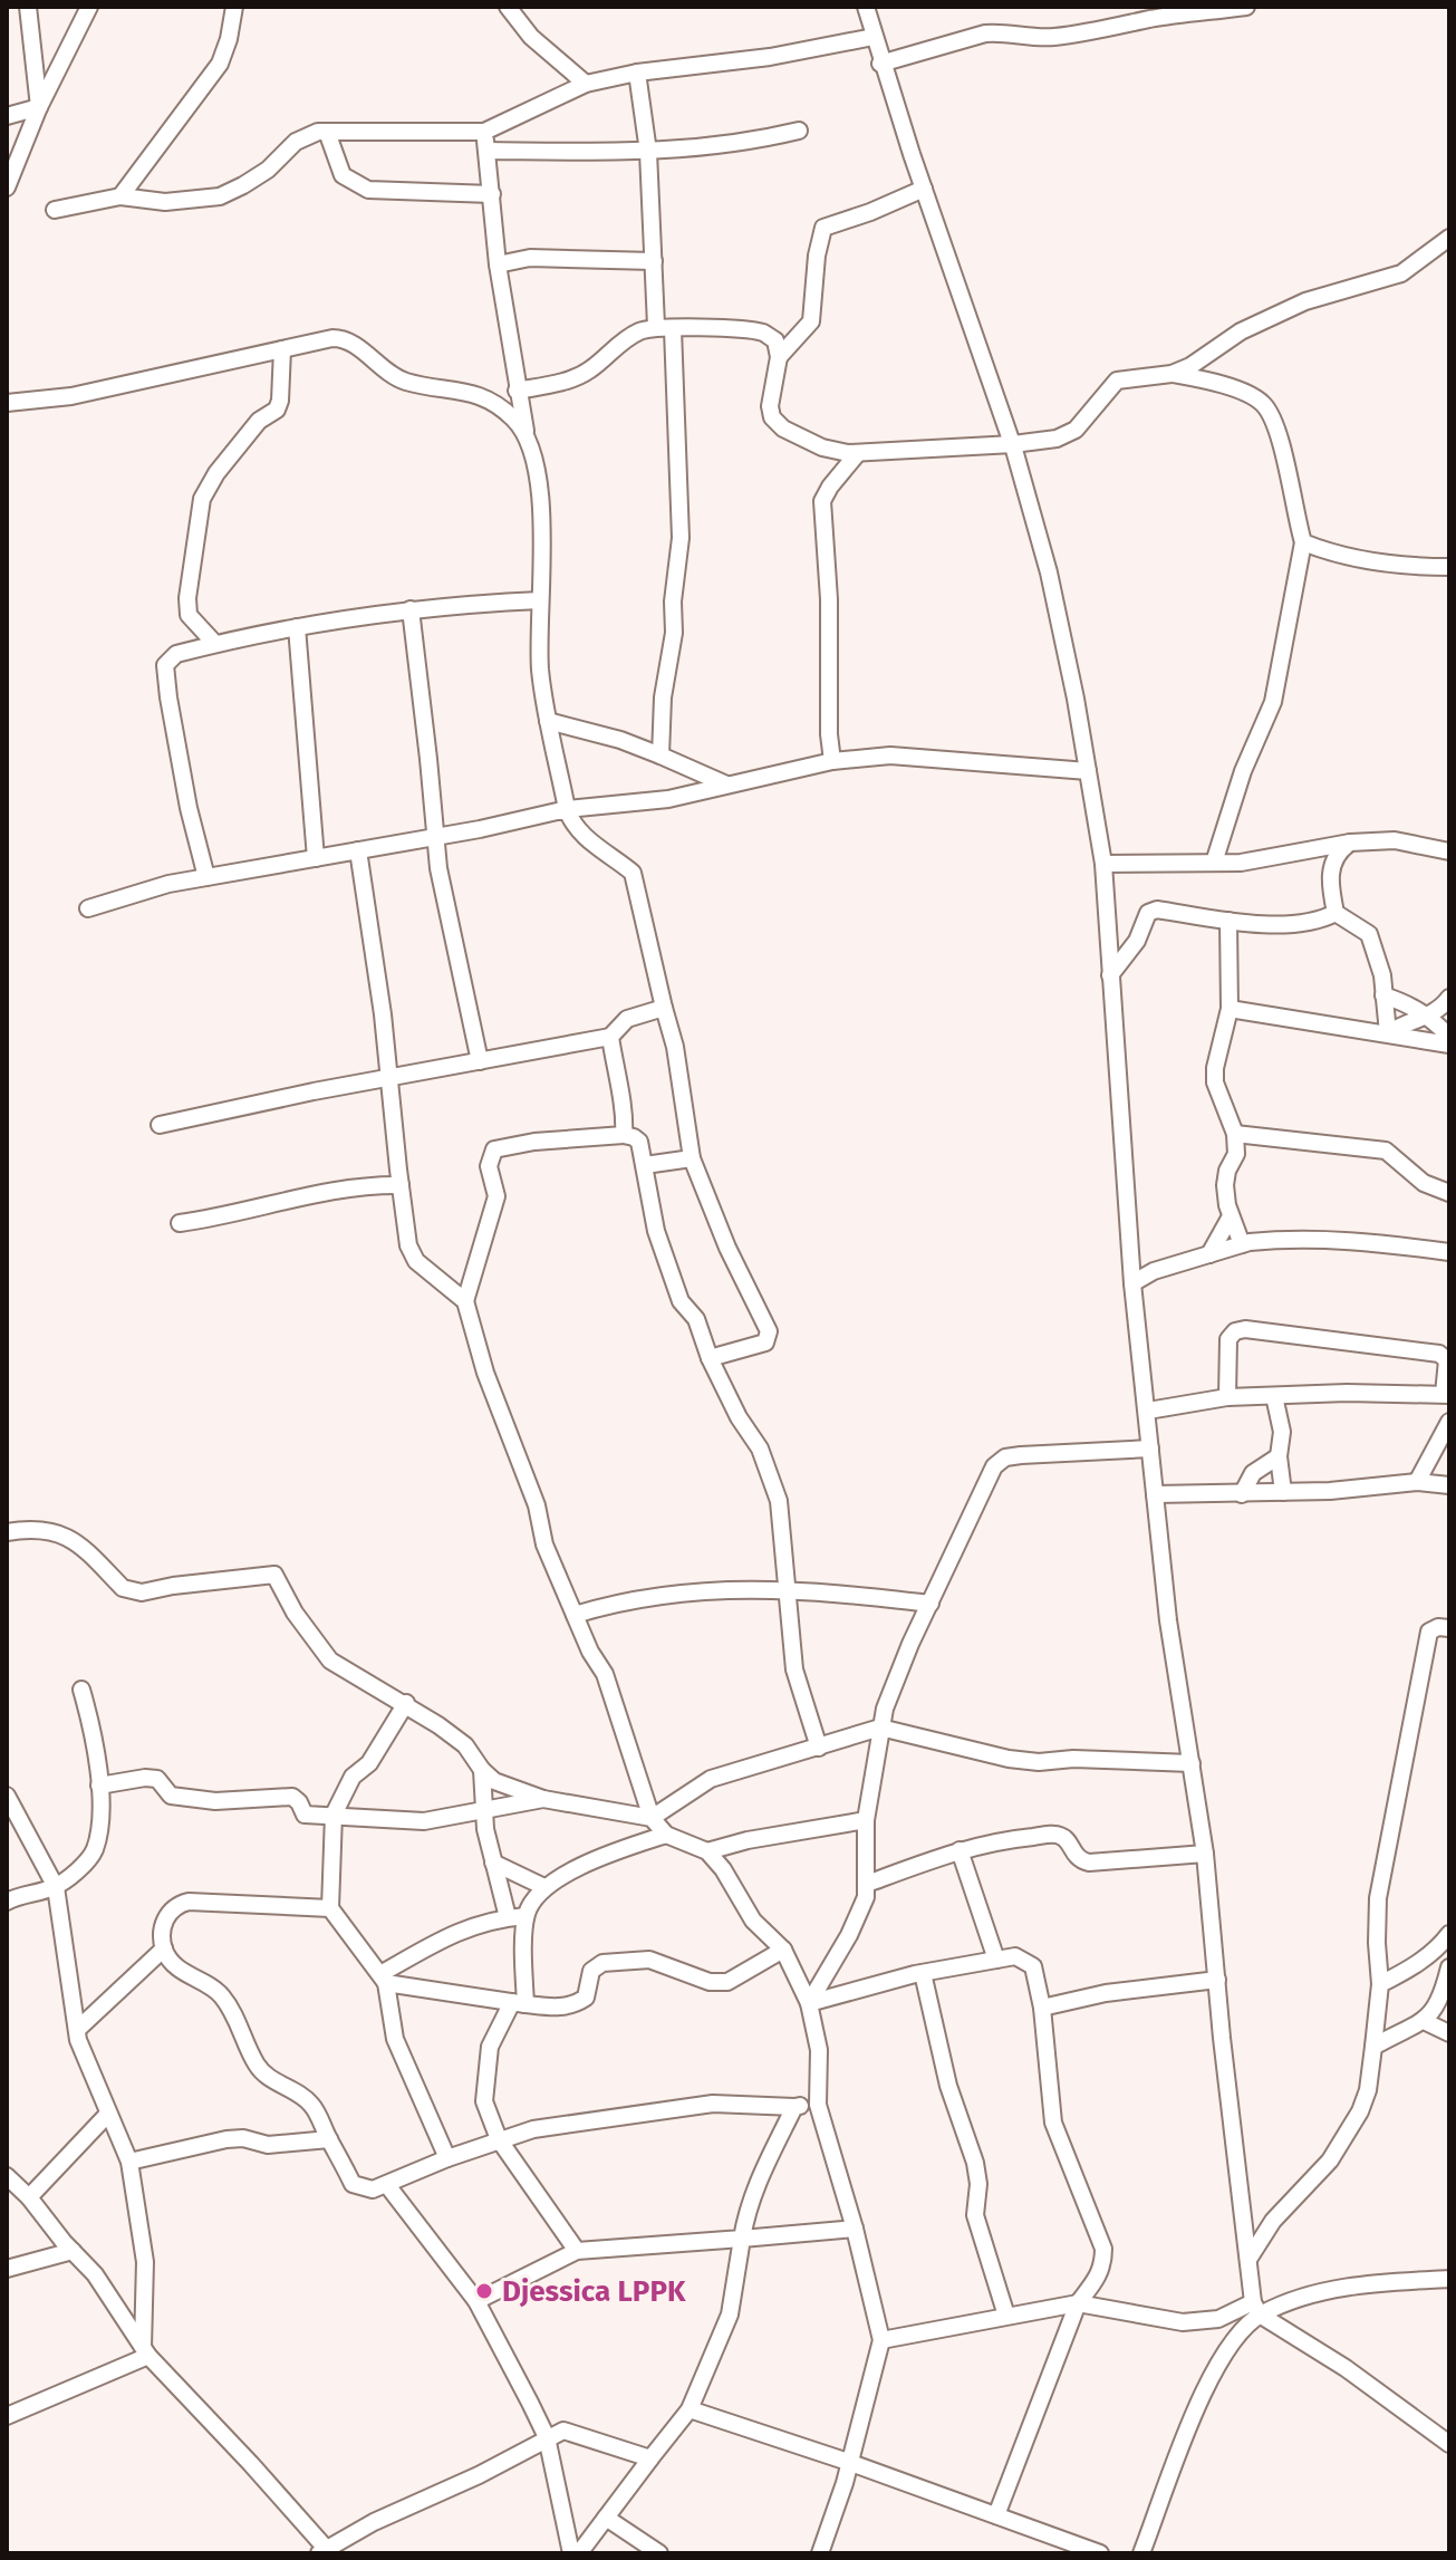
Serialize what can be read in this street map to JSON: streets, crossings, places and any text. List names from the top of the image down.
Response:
{
  "places": ["Djessica LPPK"]
}
